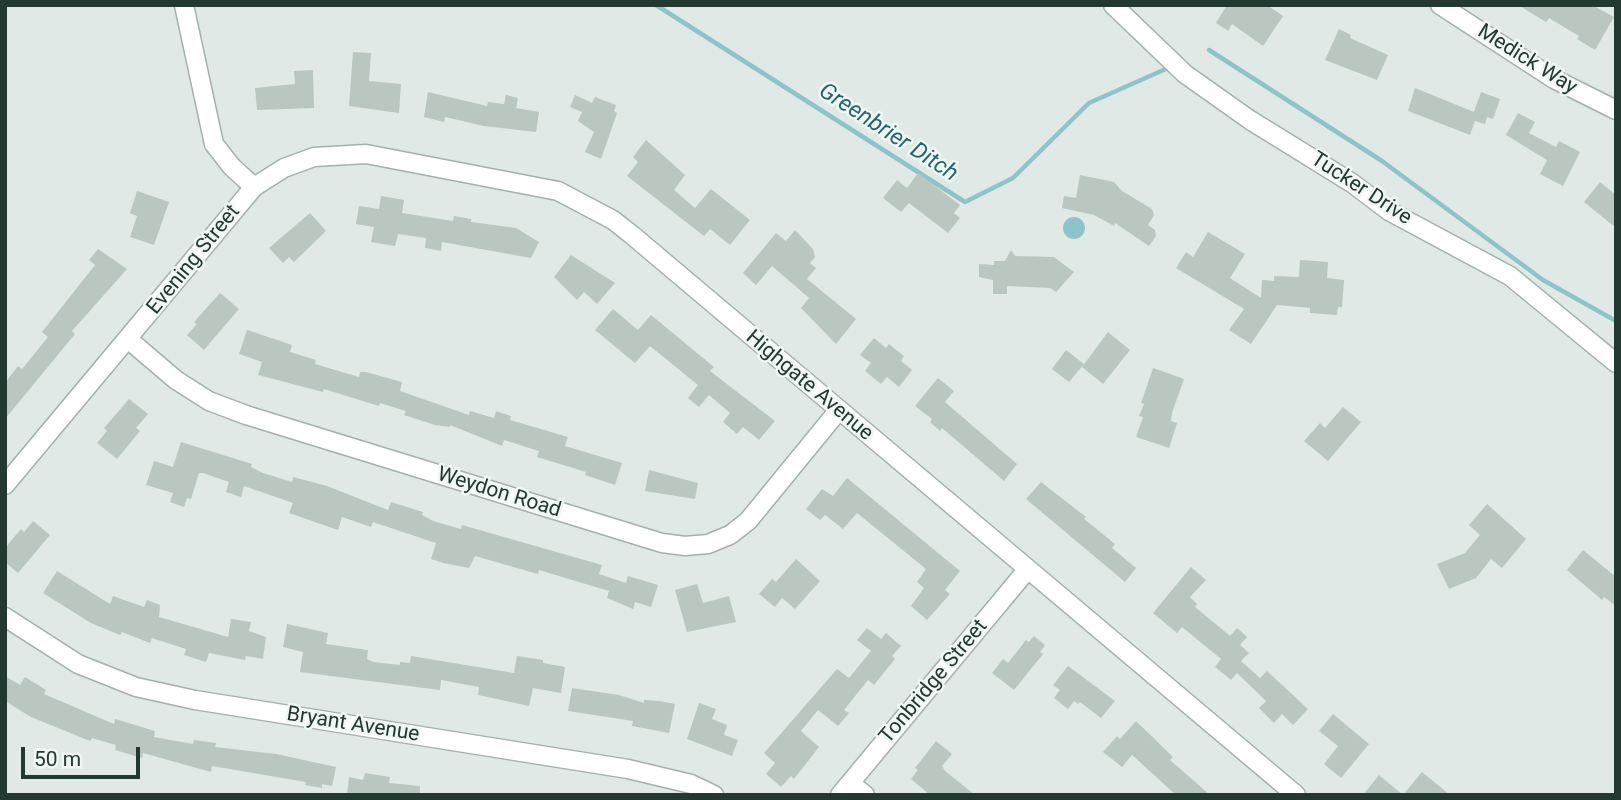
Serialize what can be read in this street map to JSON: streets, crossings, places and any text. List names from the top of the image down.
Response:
{
  "streets": {
    "street": [
      "Medick Way",
      "Tucker Drive",
      "Evening Street",
      "Highgate Avenue",
      "Weydon Road",
      "Tonbridge Street",
      "Bryant Avenue"
    ]
  },
  "crossings": [
    ["Evening Street", "Highgate Avenue"],
    ["Evening Street", "Weydon Road"],
    ["Highgate Avenue", "Weydon Road"],
    ["Highgate Avenue", "Tonbridge Street"]
  ],
  "water": ["Greenbrier Ditch"],
  "scale_bar": "50 m"
}
